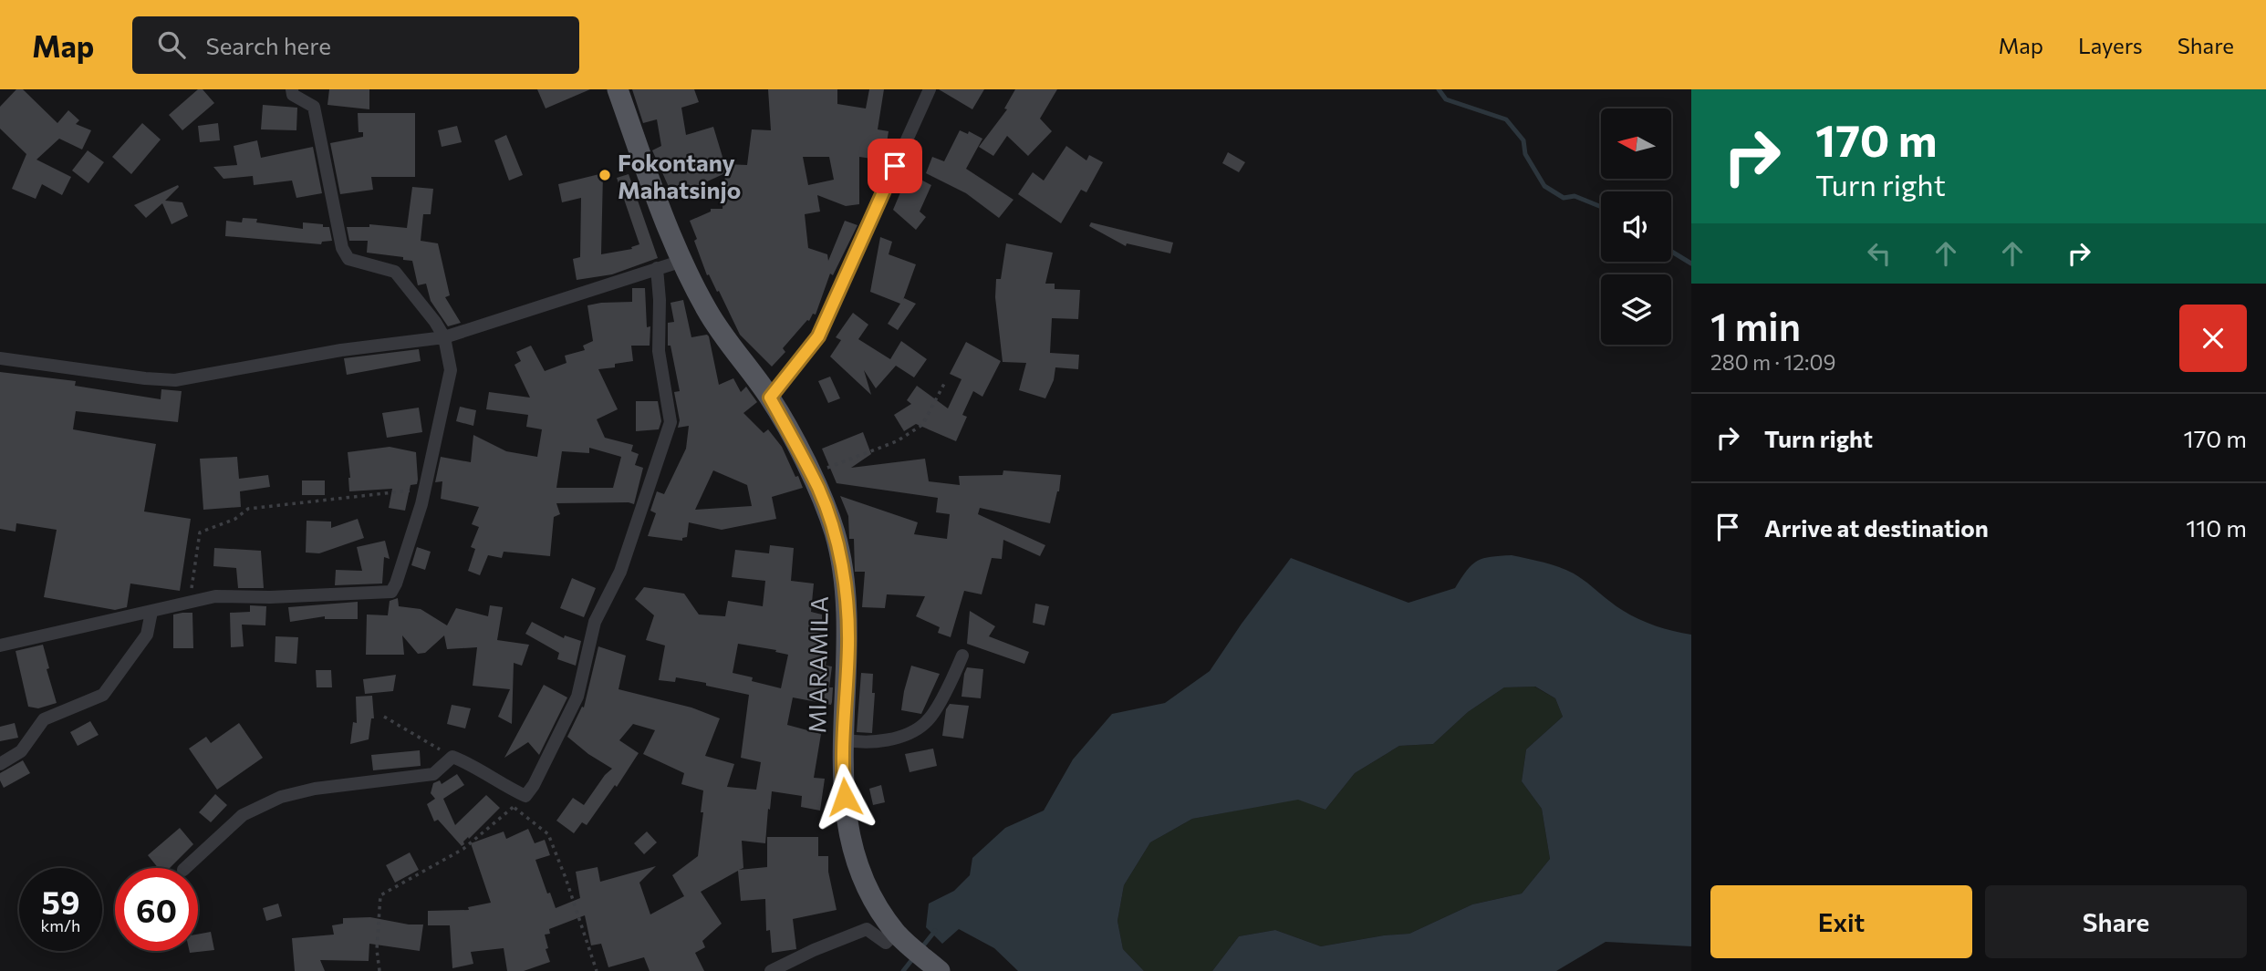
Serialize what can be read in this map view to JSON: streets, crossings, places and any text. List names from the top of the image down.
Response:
{
  "streets": {
    "main road": ["MIARAMILA"]
  },
  "places": ["Fokontany Mahatsinjo"],
  "north": "left",
  "page": {
    "header": "Map",
    "search": "Search here",
    "nav": ["Map", "Layers", "Share"],
    "turn": ["170 m", "Turn right"],
    "heading": ["1 min", "280 m · 12:09"],
    "list": [
      {
        "name": "Turn right",
        "value": "170 m"
      },
      {
        "name": "Arrive at destination",
        "value": "110 m"
      }
    ],
    "speed": "59 km/h",
    "limit": "60",
    "buttons": ["Exit", "Share"]
  }
}
